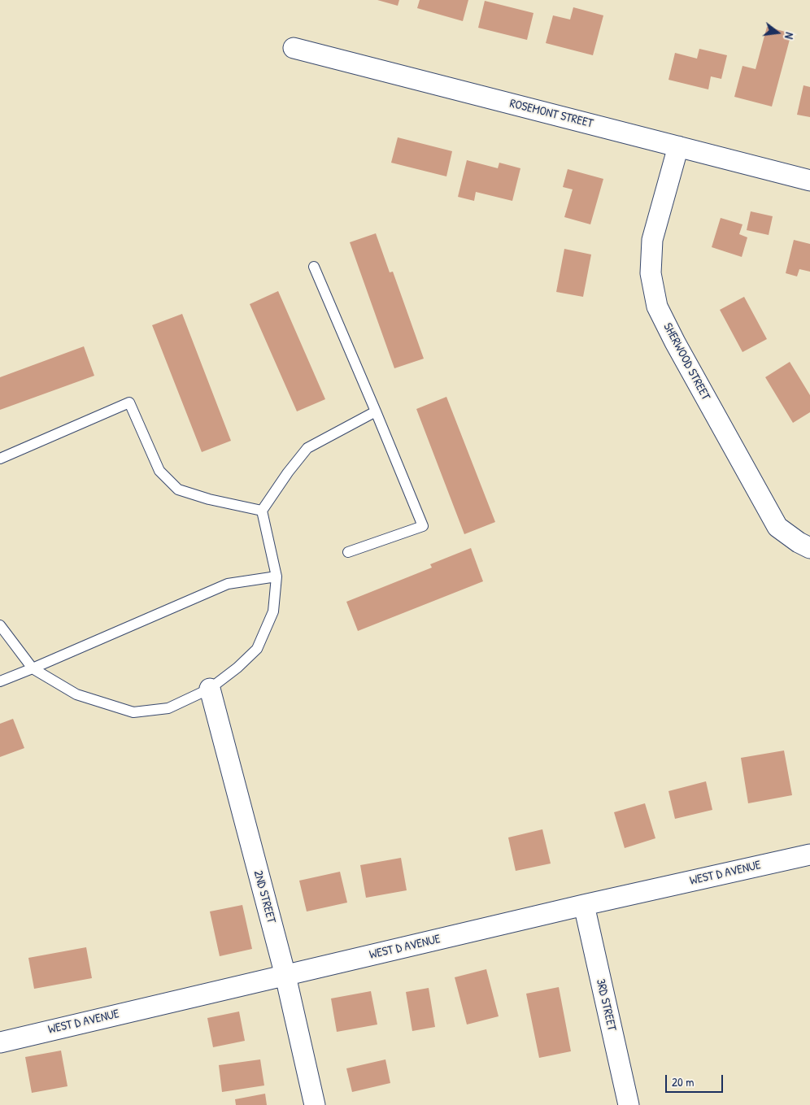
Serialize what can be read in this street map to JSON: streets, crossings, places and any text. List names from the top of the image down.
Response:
{
  "streets": {
    "street": [
      "ROSEMONT STREET",
      "SHERWOOD STREET",
      "WEST D AVENUE",
      "2ND STREET",
      "3RD STREET"
    ]
  },
  "crossings": [
    ["ROSEMONT STREET", "SHERWOOD STREET"],
    ["WEST D AVENUE", "2ND STREET"],
    ["WEST D AVENUE", "3RD STREET"]
  ],
  "scale_bar": "20 m",
  "north": "right"
}
